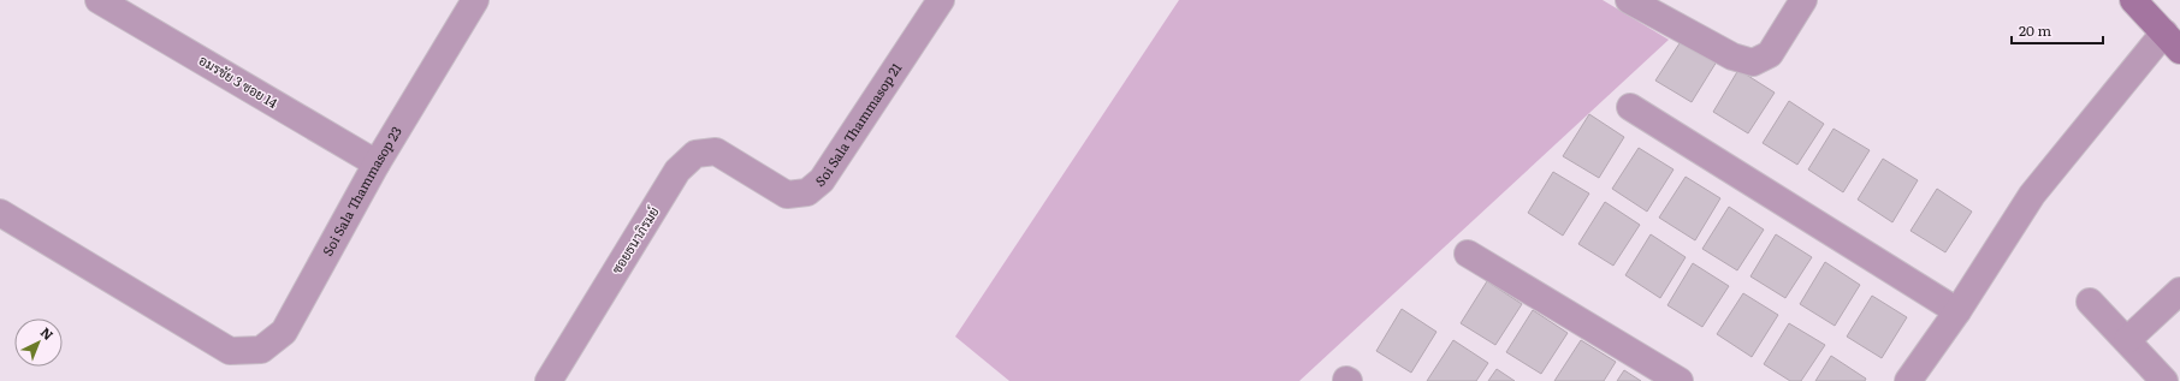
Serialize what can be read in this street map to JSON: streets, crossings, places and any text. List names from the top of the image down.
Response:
{
  "streets": {
    "street": [
      "อมรชัย 3 ซอย 14",
      "Soi Sala Thammasop 21",
      "Soi Sala Thammasop 23",
      "ซอยธนาภิรมย์"
    ]
  },
  "crossings": [
    ["อมรชัย 3 ซอย 14", "Soi Sala Thammasop 23"],
    ["Soi Sala Thammasop 21", "ซอยธนาภิรมย์"]
  ],
  "scale_bar": "20 m",
  "north": "top right"
}
